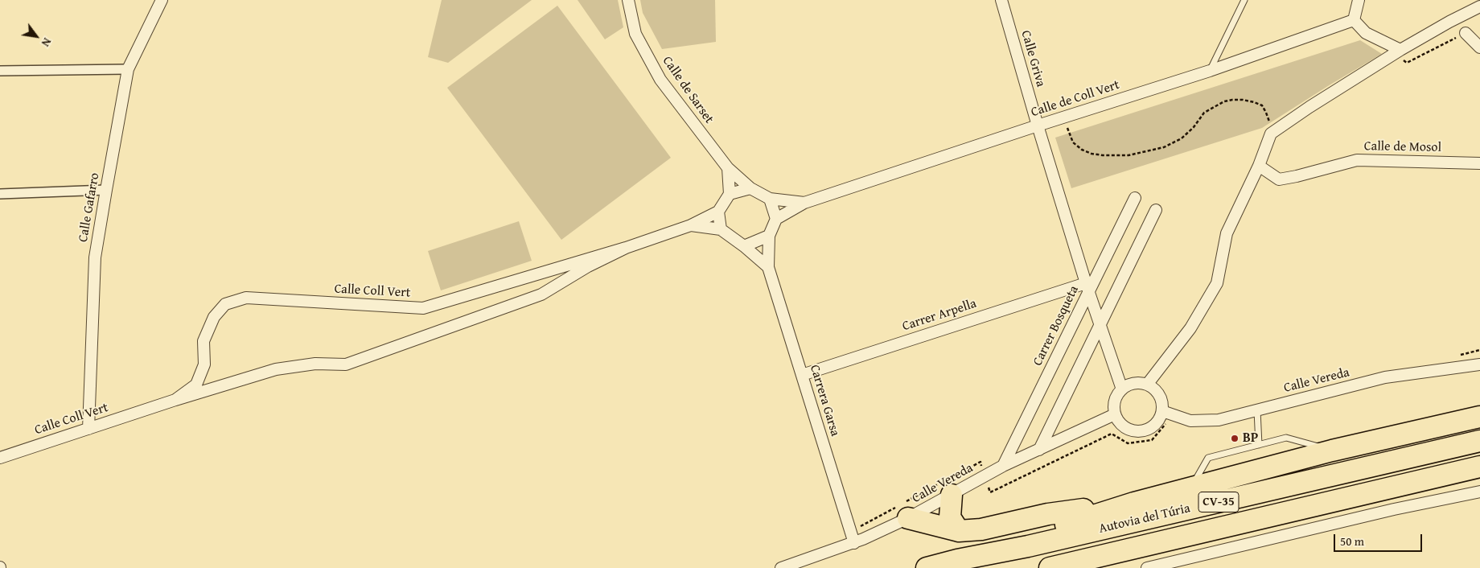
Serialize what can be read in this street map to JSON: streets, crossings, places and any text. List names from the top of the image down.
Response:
{
  "streets": {
    "highway": ["CV-35", "Autovia del Túria"],
    "street": [
      "Calle Griva",
      "Calle de Sarset",
      "Calle de Coll Vert",
      "Calle de Mosol",
      "Calle Gafarro",
      "Calle Coll Vert",
      "Carrer Arpella",
      "Carrer Bosqueta",
      "Calle Vereda",
      "Carrera Garsa"
    ]
  },
  "crossings": [
    ["Calle Griva", "Calle de Coll Vert"],
    ["Calle Griva", "Carrer Arpella"],
    ["Calle Griva", "Carrer Bosqueta"],
    ["Calle Griva", "Calle Vereda"],
    ["Calle de Sarset", "Calle de Coll Vert"],
    ["Calle de Sarset", "Calle Coll Vert"],
    ["Calle de Sarset", "Carrera Garsa"],
    ["Calle de Coll Vert", "Calle Coll Vert"],
    ["Calle de Coll Vert", "Carrera Garsa"],
    ["Calle Gafarro", "Calle Coll Vert"],
    ["Calle Coll Vert", "Carrera Garsa"],
    ["Carrer Arpella", "Carrer Bosqueta"],
    ["Carrer Arpella", "Carrera Garsa"],
    ["Carrer Bosqueta", "Calle Vereda"],
    ["Calle Vereda", "Carrera Garsa"]
  ],
  "places": ["BP"],
  "scale_bar": "50 m",
  "north": "bottom right"
}
